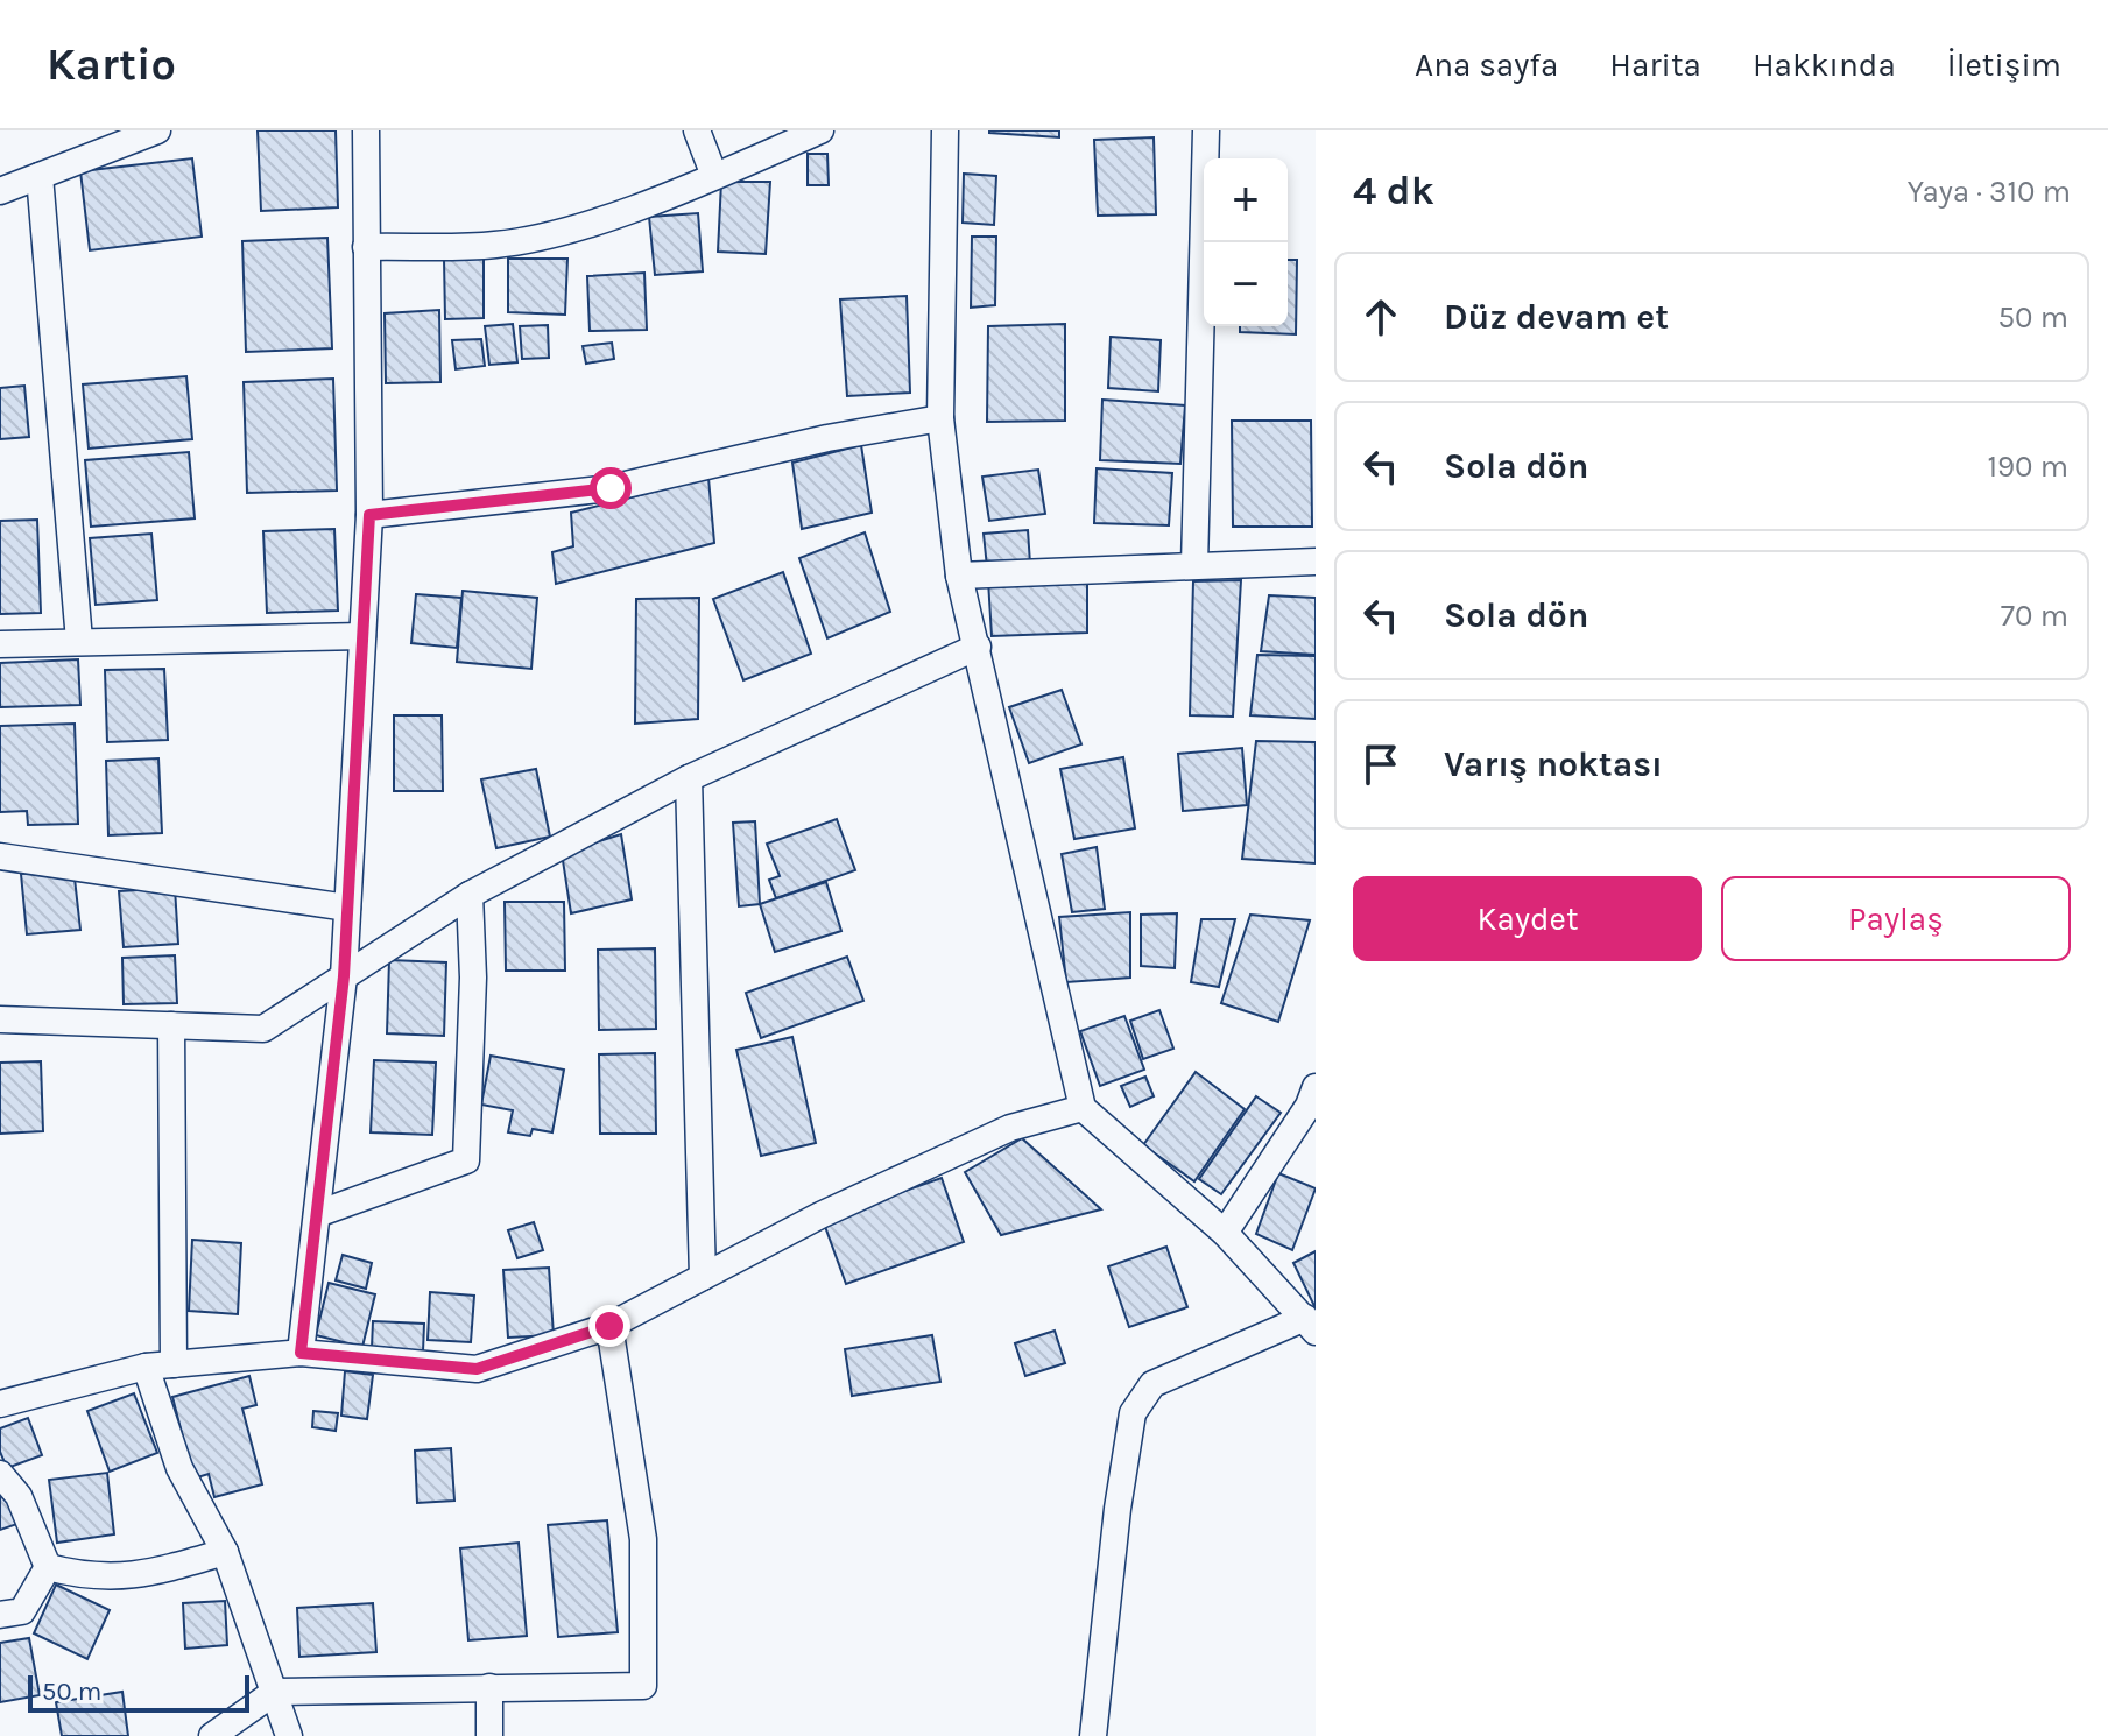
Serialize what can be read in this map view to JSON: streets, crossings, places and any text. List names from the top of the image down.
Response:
{
  "scale_bar": "50 m",
  "page": {
    "header": "Kartio",
    "nav": [
      "Ana sayfa",
      "Harita",
      "Hakkında",
      "İletişim"
    ],
    "heading": ["4 dk", "Yaya · 310 m"],
    "map_buttons": ["+", "−"],
    "list": [
      ["Düz devam et", "50 m"],
      ["Sola dön", "190 m"],
      ["Sola dön", "70 m"],
      "Varış noktası"
    ],
    "buttons": ["Kaydet", "Paylaş"],
    "scale": "50 m"
  }
}
